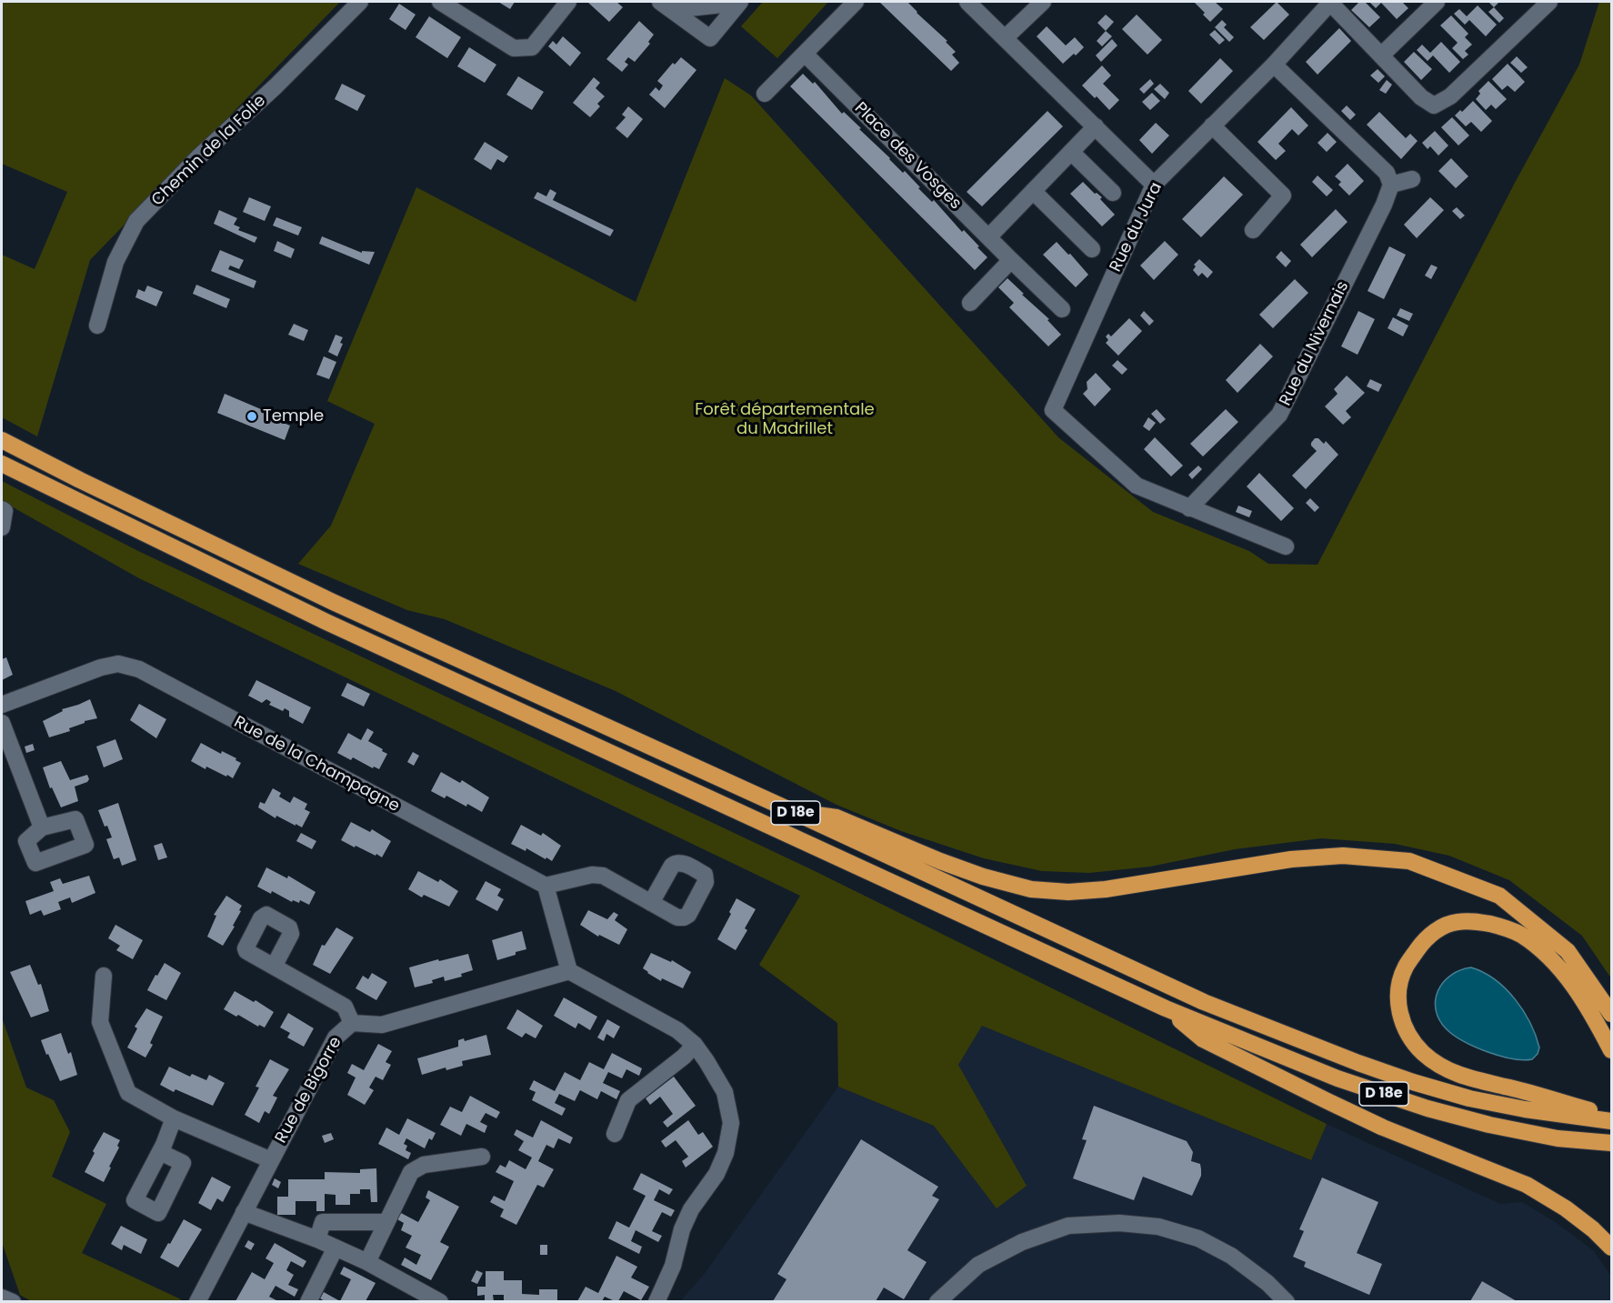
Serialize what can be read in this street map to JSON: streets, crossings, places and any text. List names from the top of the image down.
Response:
{
  "streets": {
    "highway": ["D 18e"],
    "street": [
      "Chemin de la Folie",
      "Place des Vosges",
      "Rue du Jura",
      "Rue du Nivernais",
      "Rue de la Champagne",
      "Rue de Bigorre"
    ]
  },
  "crossings": [
    ["Rue du Jura", "Rue du Nivernais"]
  ],
  "parks": ["Forêt départementale du Madrillet"],
  "places": ["Temple"]
}
